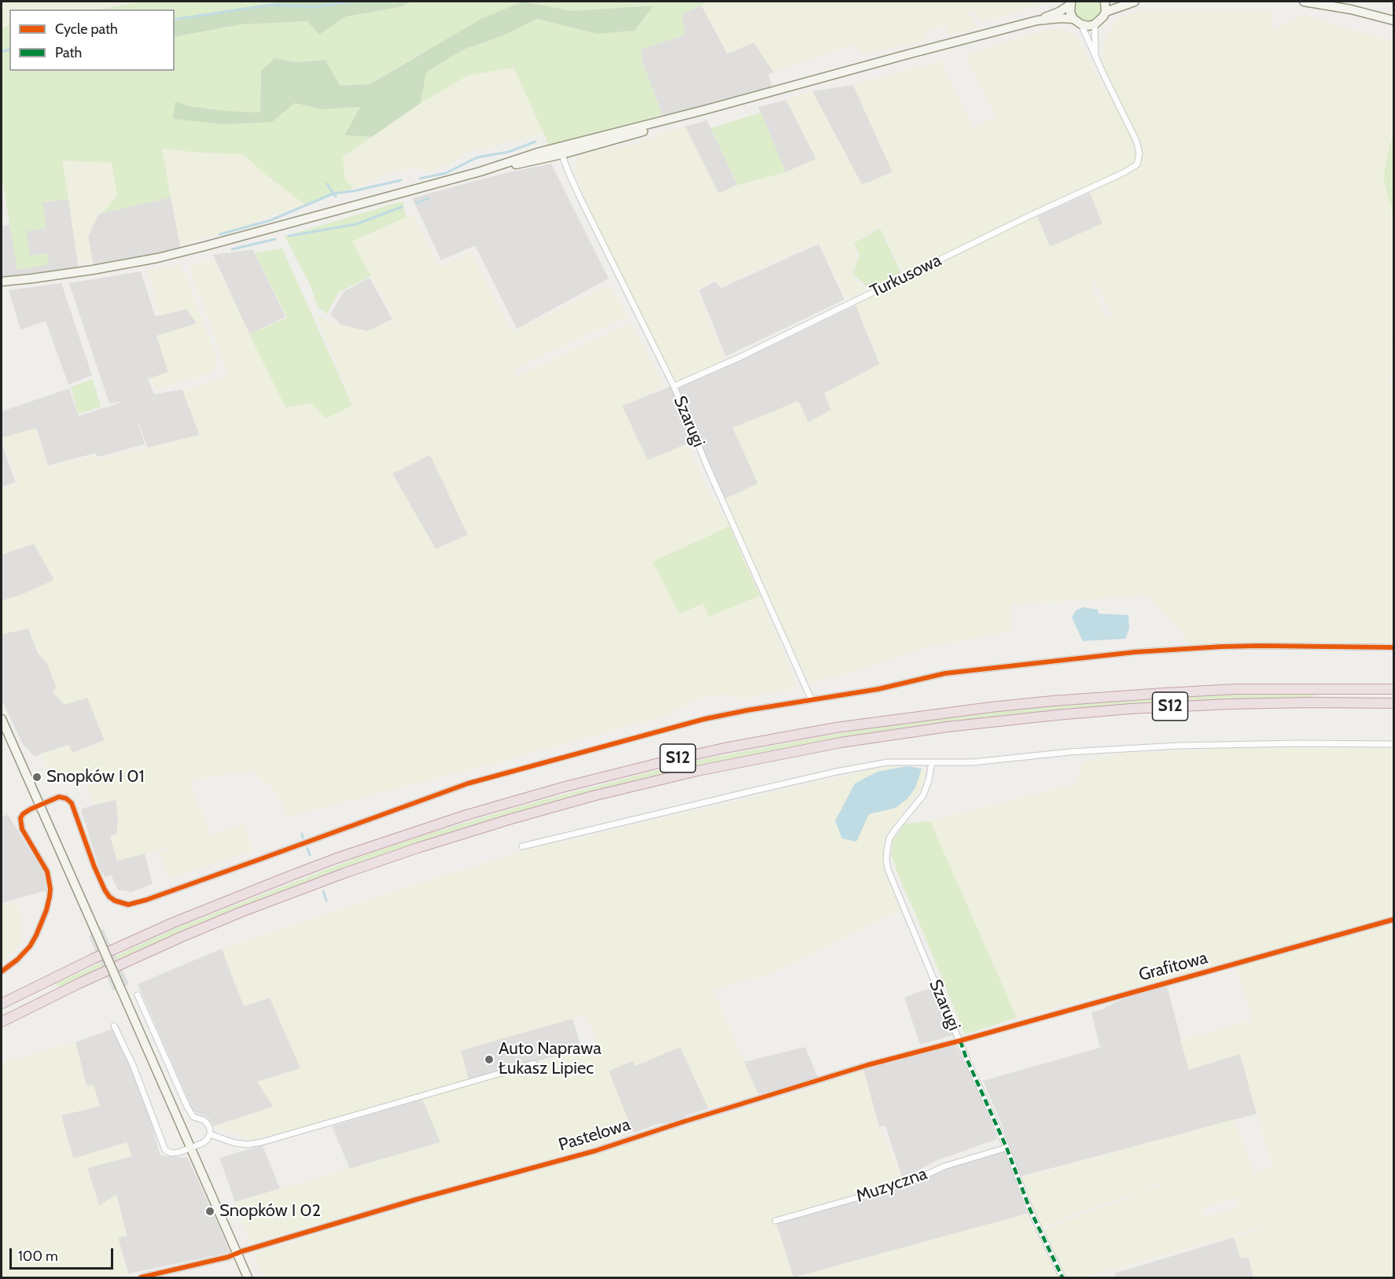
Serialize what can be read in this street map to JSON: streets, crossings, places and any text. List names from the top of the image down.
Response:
{
  "streets": {
    "highway": ["S12"],
    "street": [
      "Turkusowa",
      "Szarugi",
      "Grafitowa",
      "Pastelowa",
      "Muzyczna"
    ]
  },
  "crossings": [
    ["Turkusowa", "Szarugi"],
    ["Szarugi", "Grafitowa"],
    ["Szarugi", "Pastelowa"],
    ["Szarugi", "Muzyczna"],
    ["Grafitowa", "Pastelowa"]
  ],
  "places": ["Snopków I 01", "Auto Naprawa Łukasz Lipiec", "Snopków I 02"],
  "legend": ["Cycle path", "Path"],
  "scale_bar": "100 m"
}
